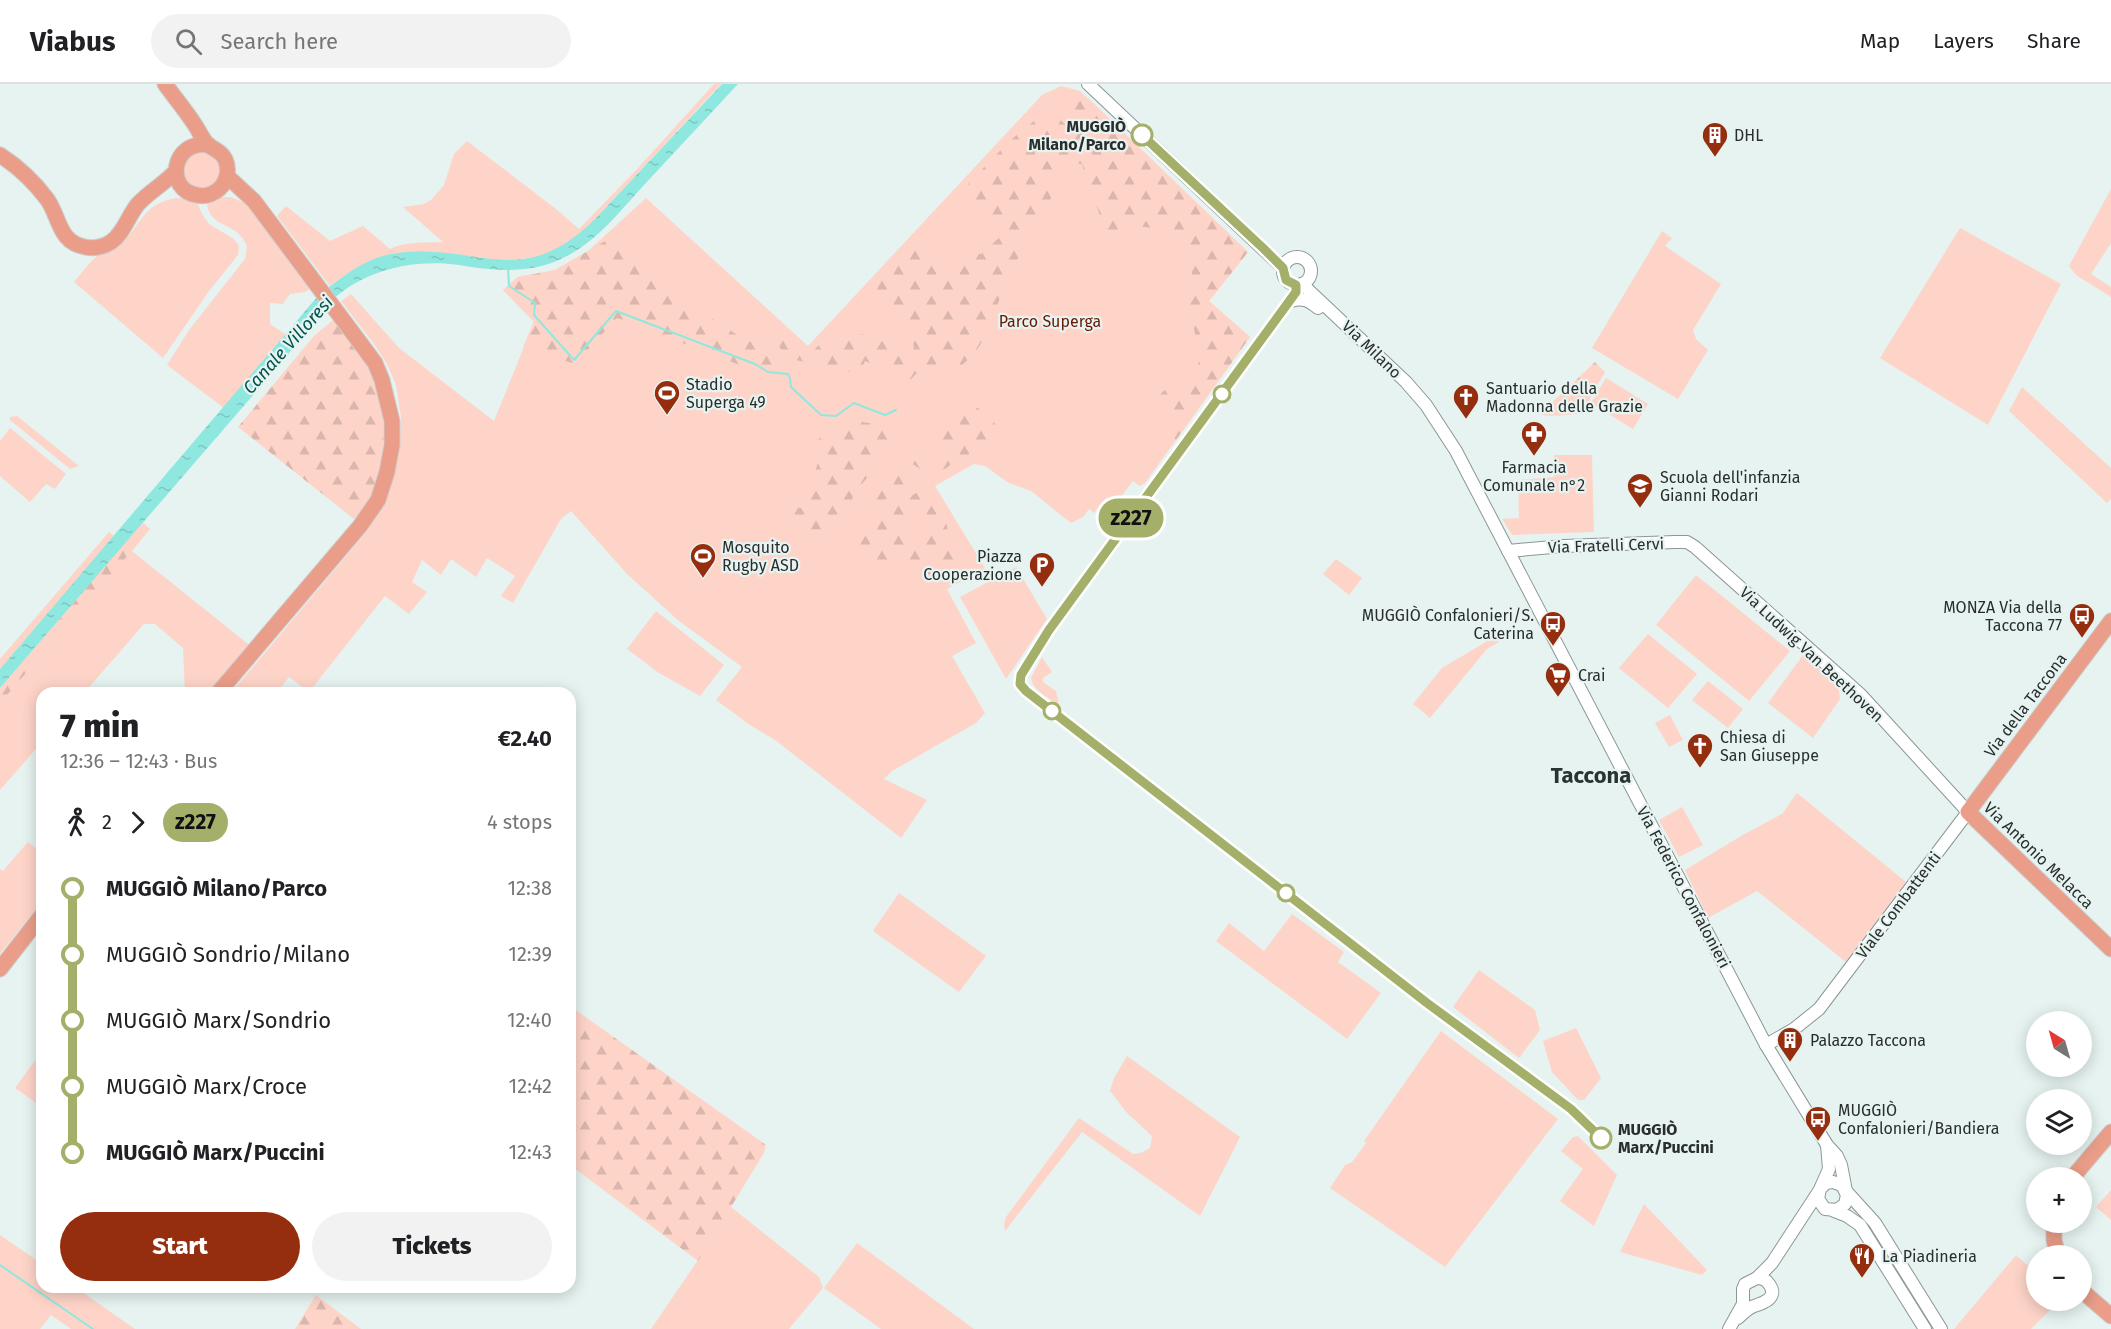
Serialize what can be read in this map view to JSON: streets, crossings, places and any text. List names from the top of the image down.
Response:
{
  "streets": {
    "main road": ["Via della Taccona", "Via Antonio Melacca"],
    "street": [
      "Via Milano",
      "Via Fratelli Cervi",
      "Via Ludwig Van Beethoven",
      "Via Federico Confalonieri",
      "Viale Combattenti"
    ]
  },
  "crossings": [
    ["Via Milano", "Via Federico Confalonieri"],
    ["Via Fratelli Cervi", "Via Ludwig Van Beethoven"],
    ["Via Fratelli Cervi", "Via Federico Confalonieri"],
    ["Via Ludwig Van Beethoven", "Via della Taccona"],
    ["Via Ludwig Van Beethoven", "Via Antonio Melacca"],
    ["Via Ludwig Van Beethoven", "Viale Combattenti"],
    ["Via della Taccona", "Via Antonio Melacca"],
    ["Via della Taccona", "Viale Combattenti"],
    ["Via Antonio Melacca", "Viale Combattenti"],
    ["Via Federico Confalonieri", "Viale Combattenti"]
  ],
  "districts": ["Taccona"],
  "water": ["Canale Villoresi"],
  "parks": ["Parco Superga"],
  "places": {
    "other": ["MUGGIÒ Milano/Parco", "MUGGIÒ Marx/Puccini"],
    "building": ["DHL", "Palazzo Taccona"],
    "sports": ["Stadio Superga 49", "Mosquito Rugby ASD"],
    "church": ["Santuario della Madonna delle Grazie", "Chiesa di San Giuseppe"],
    "pharmacy": ["Farmacia Comunale n°2"],
    "school or university": ["Scuola dell'infanzia Gianni Rodari"],
    "parking": ["Piazza Cooperazione"],
    "bus stop": ["MONZA Via della Taccona 77", "MUGGIÒ Confalonieri/S. Caterina", "MUGGIÒ Confalonieri/Bandiera"],
    "supermarket": ["Crai"],
    "restaurant": ["La Piadineria"]
  },
  "lines": ["bus line z227"],
  "north": "top left",
  "page": {
    "header": "Viabus",
    "search": "Search here",
    "nav": ["Map", "Layers", "Share"],
    "on_map": "z227",
    "heading": ["7 min", "12:36 – 12:43 · Bus", "€2.40"],
    "legs": ["2", "z227", "4 stops"],
    "list": [
      {
        "name": "MUGGIÒ Milano/Parco",
        "value": "12:38"
      },
      {
        "name": "MUGGIÒ Sondrio/Milano",
        "value": "12:39"
      },
      {
        "name": "MUGGIÒ Marx/Sondrio",
        "value": "12:40"
      },
      {
        "name": "MUGGIÒ Marx/Croce",
        "value": "12:42"
      },
      {
        "name": "MUGGIÒ Marx/Puccini",
        "value": "12:43"
      }
    ],
    "map_buttons": ["+", "−"],
    "buttons": ["Start", "Tickets"]
  }
}
